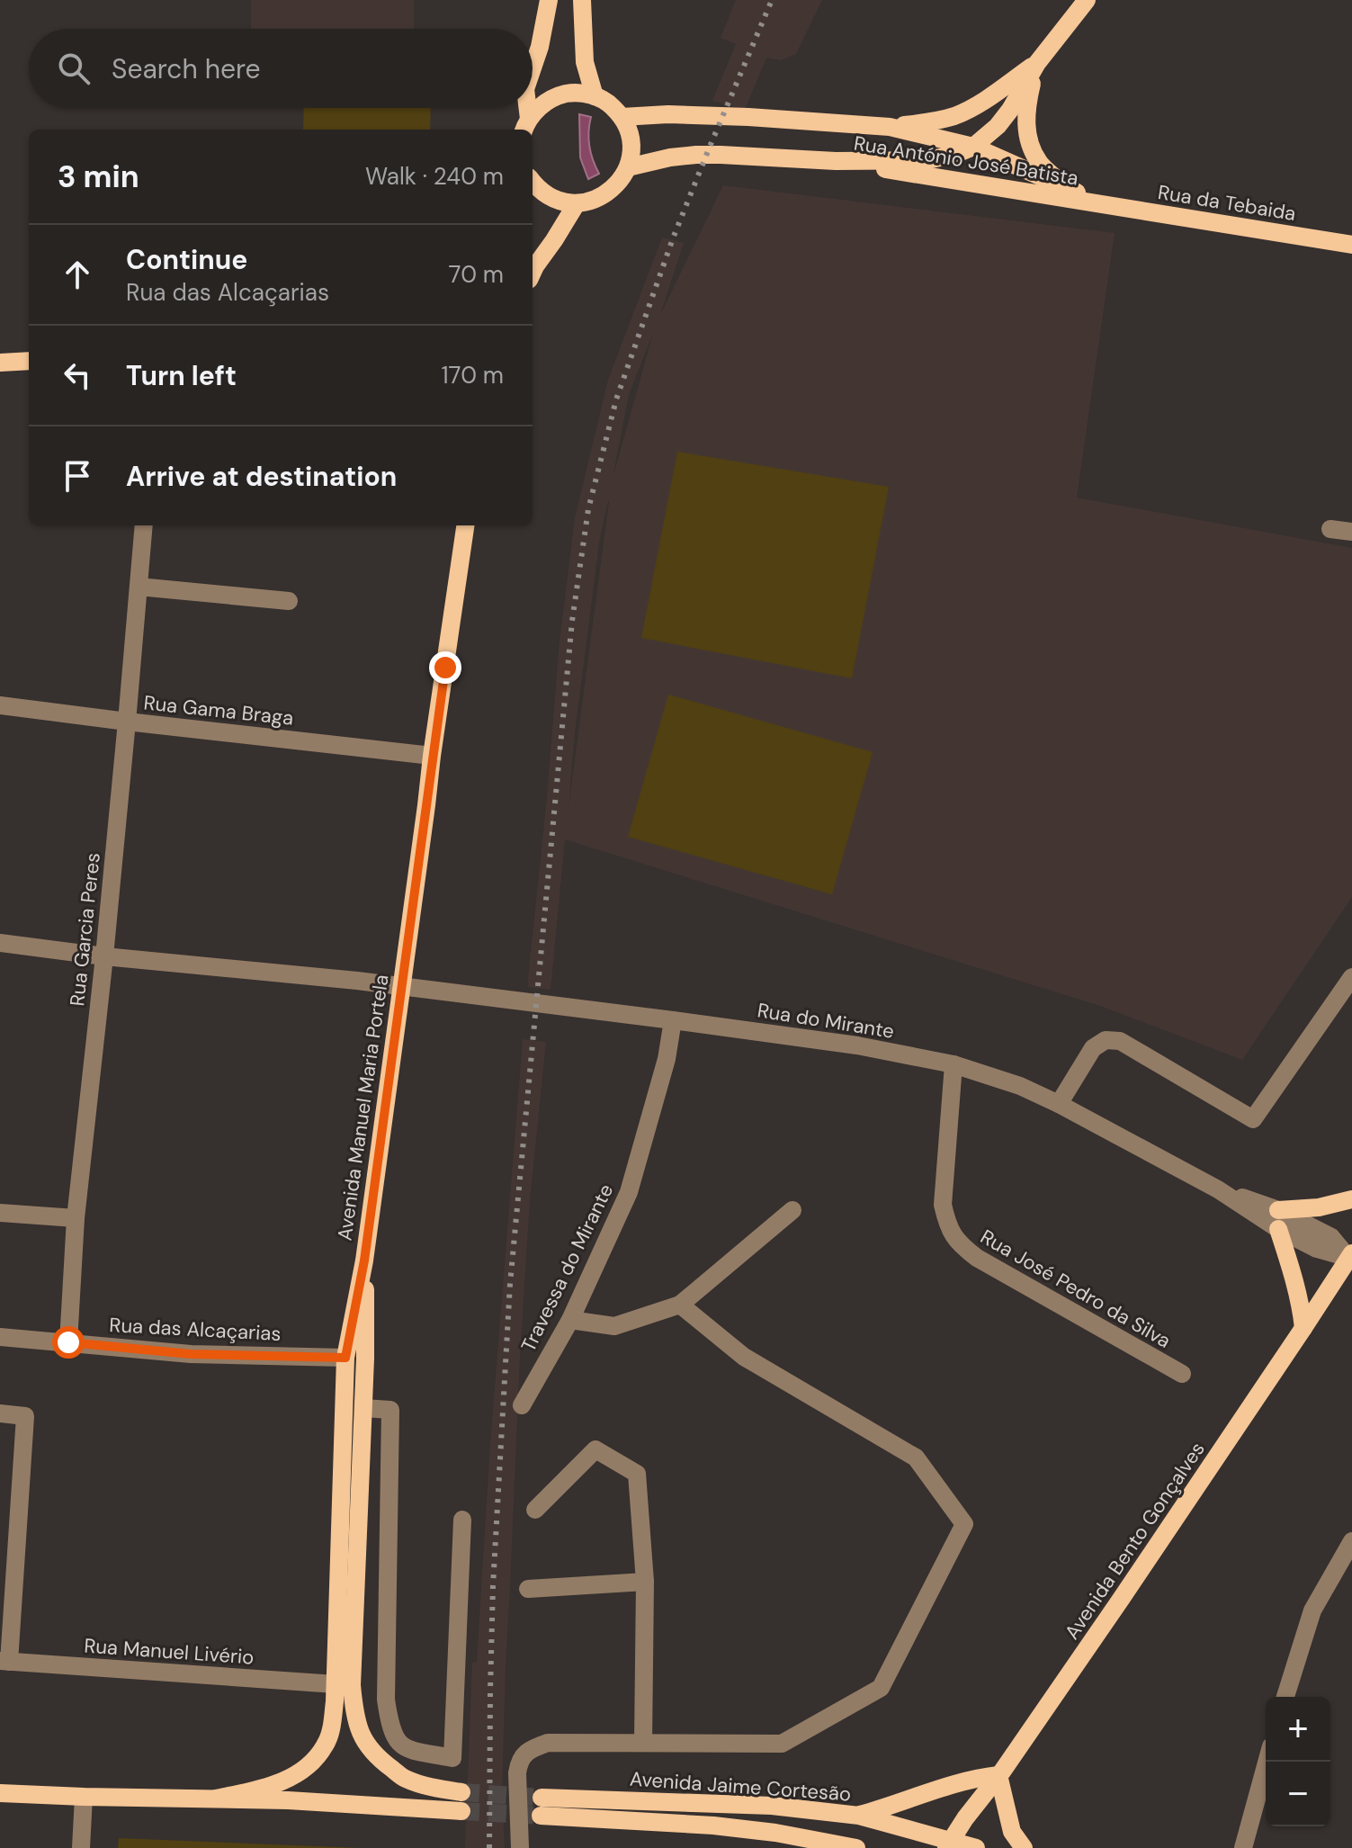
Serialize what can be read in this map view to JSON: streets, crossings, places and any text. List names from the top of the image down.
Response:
{
  "streets": {
    "main road": [
      "Rua António José Batista",
      "Rua da Tebaida",
      "Avenida Manuel Maria Portela",
      "Avenida Bento Gonçalves",
      "Avenida Jaime Cortesão"
    ],
    "street": [
      "Rua Gama Braga",
      "Rua Garcia Peres",
      "Rua do Mirante",
      "Travessa do Mirante",
      "Rua José Pedro da Silva",
      "Rua das Alcaçarias",
      "Rua Manuel Livério"
    ]
  },
  "crossings": [
    ["Rua António José Batista", "Rua da Tebaida"],
    ["Rua Gama Braga", "Rua Garcia Peres"],
    ["Rua Gama Braga", "Avenida Manuel Maria Portela"],
    ["Rua Garcia Peres", "Rua do Mirante"],
    ["Rua Garcia Peres", "Rua das Alcaçarias"],
    ["Rua do Mirante", "Avenida Manuel Maria Portela"],
    ["Rua do Mirante", "Travessa do Mirante"],
    ["Rua do Mirante", "Rua José Pedro da Silva"],
    ["Rua do Mirante", "Avenida Bento Gonçalves"],
    ["Avenida Manuel Maria Portela", "Rua das Alcaçarias"],
    ["Avenida Manuel Maria Portela", "Rua Manuel Livério"],
    ["Avenida Bento Gonçalves", "Avenida Jaime Cortesão"]
  ],
  "page": {
    "search": "Search here",
    "heading": ["3 min", "Walk · 240 m"],
    "list": [
      ["Continue", "Rua das Alcaçarias", "70 m"],
      ["Turn left", "170 m"],
      "Arrive at destination"
    ],
    "map_buttons": ["+", "−"]
  }
}
